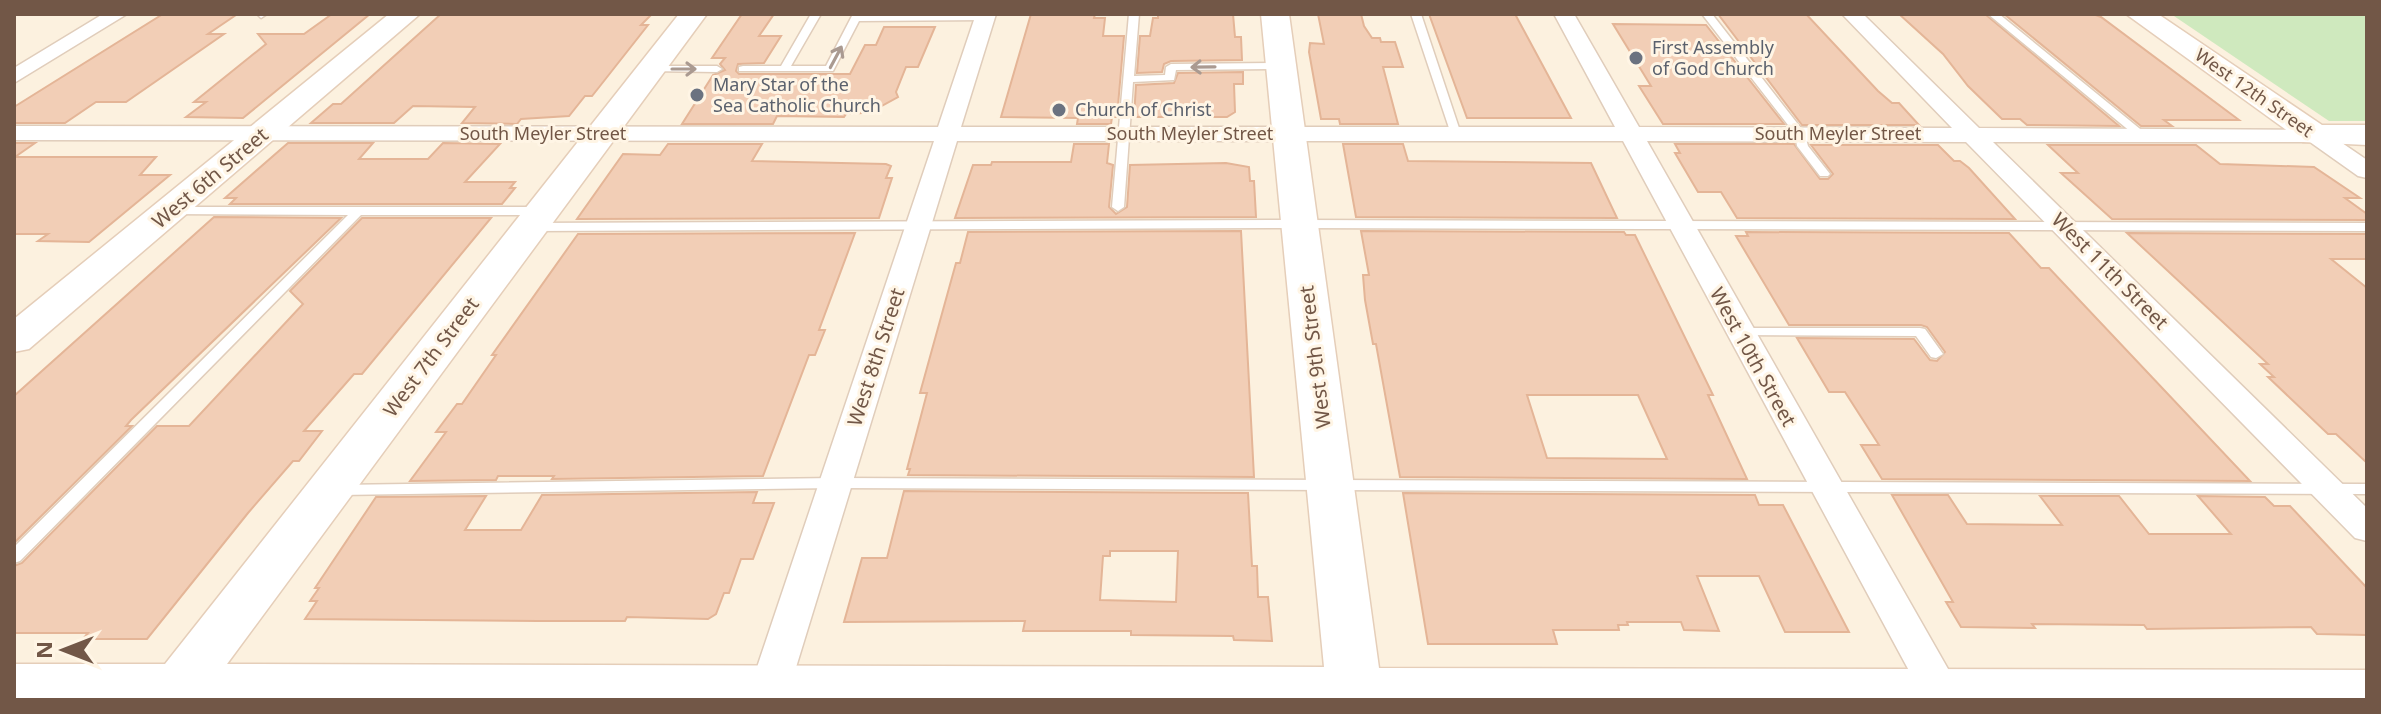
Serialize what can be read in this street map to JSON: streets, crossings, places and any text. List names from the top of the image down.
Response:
{
  "streets": {
    "street": [
      "West 12th Street",
      "South Meyler Street",
      "West 6th Street",
      "West 11th Street",
      "West 7th Street",
      "West 8th Street",
      "West 9th Street",
      "West 10th Street"
    ]
  },
  "crossings": [
    ["West 12th Street", "South Meyler Street"],
    ["South Meyler Street", "West 6th Street"],
    ["South Meyler Street", "West 11th Street"],
    ["South Meyler Street", "West 7th Street"],
    ["South Meyler Street", "West 8th Street"],
    ["South Meyler Street", "West 9th Street"],
    ["South Meyler Street", "West 10th Street"]
  ],
  "places": ["First Assembly of God Church", "Mary Star of the Sea Catholic Church", "Church of Christ"],
  "north": "left"
}
